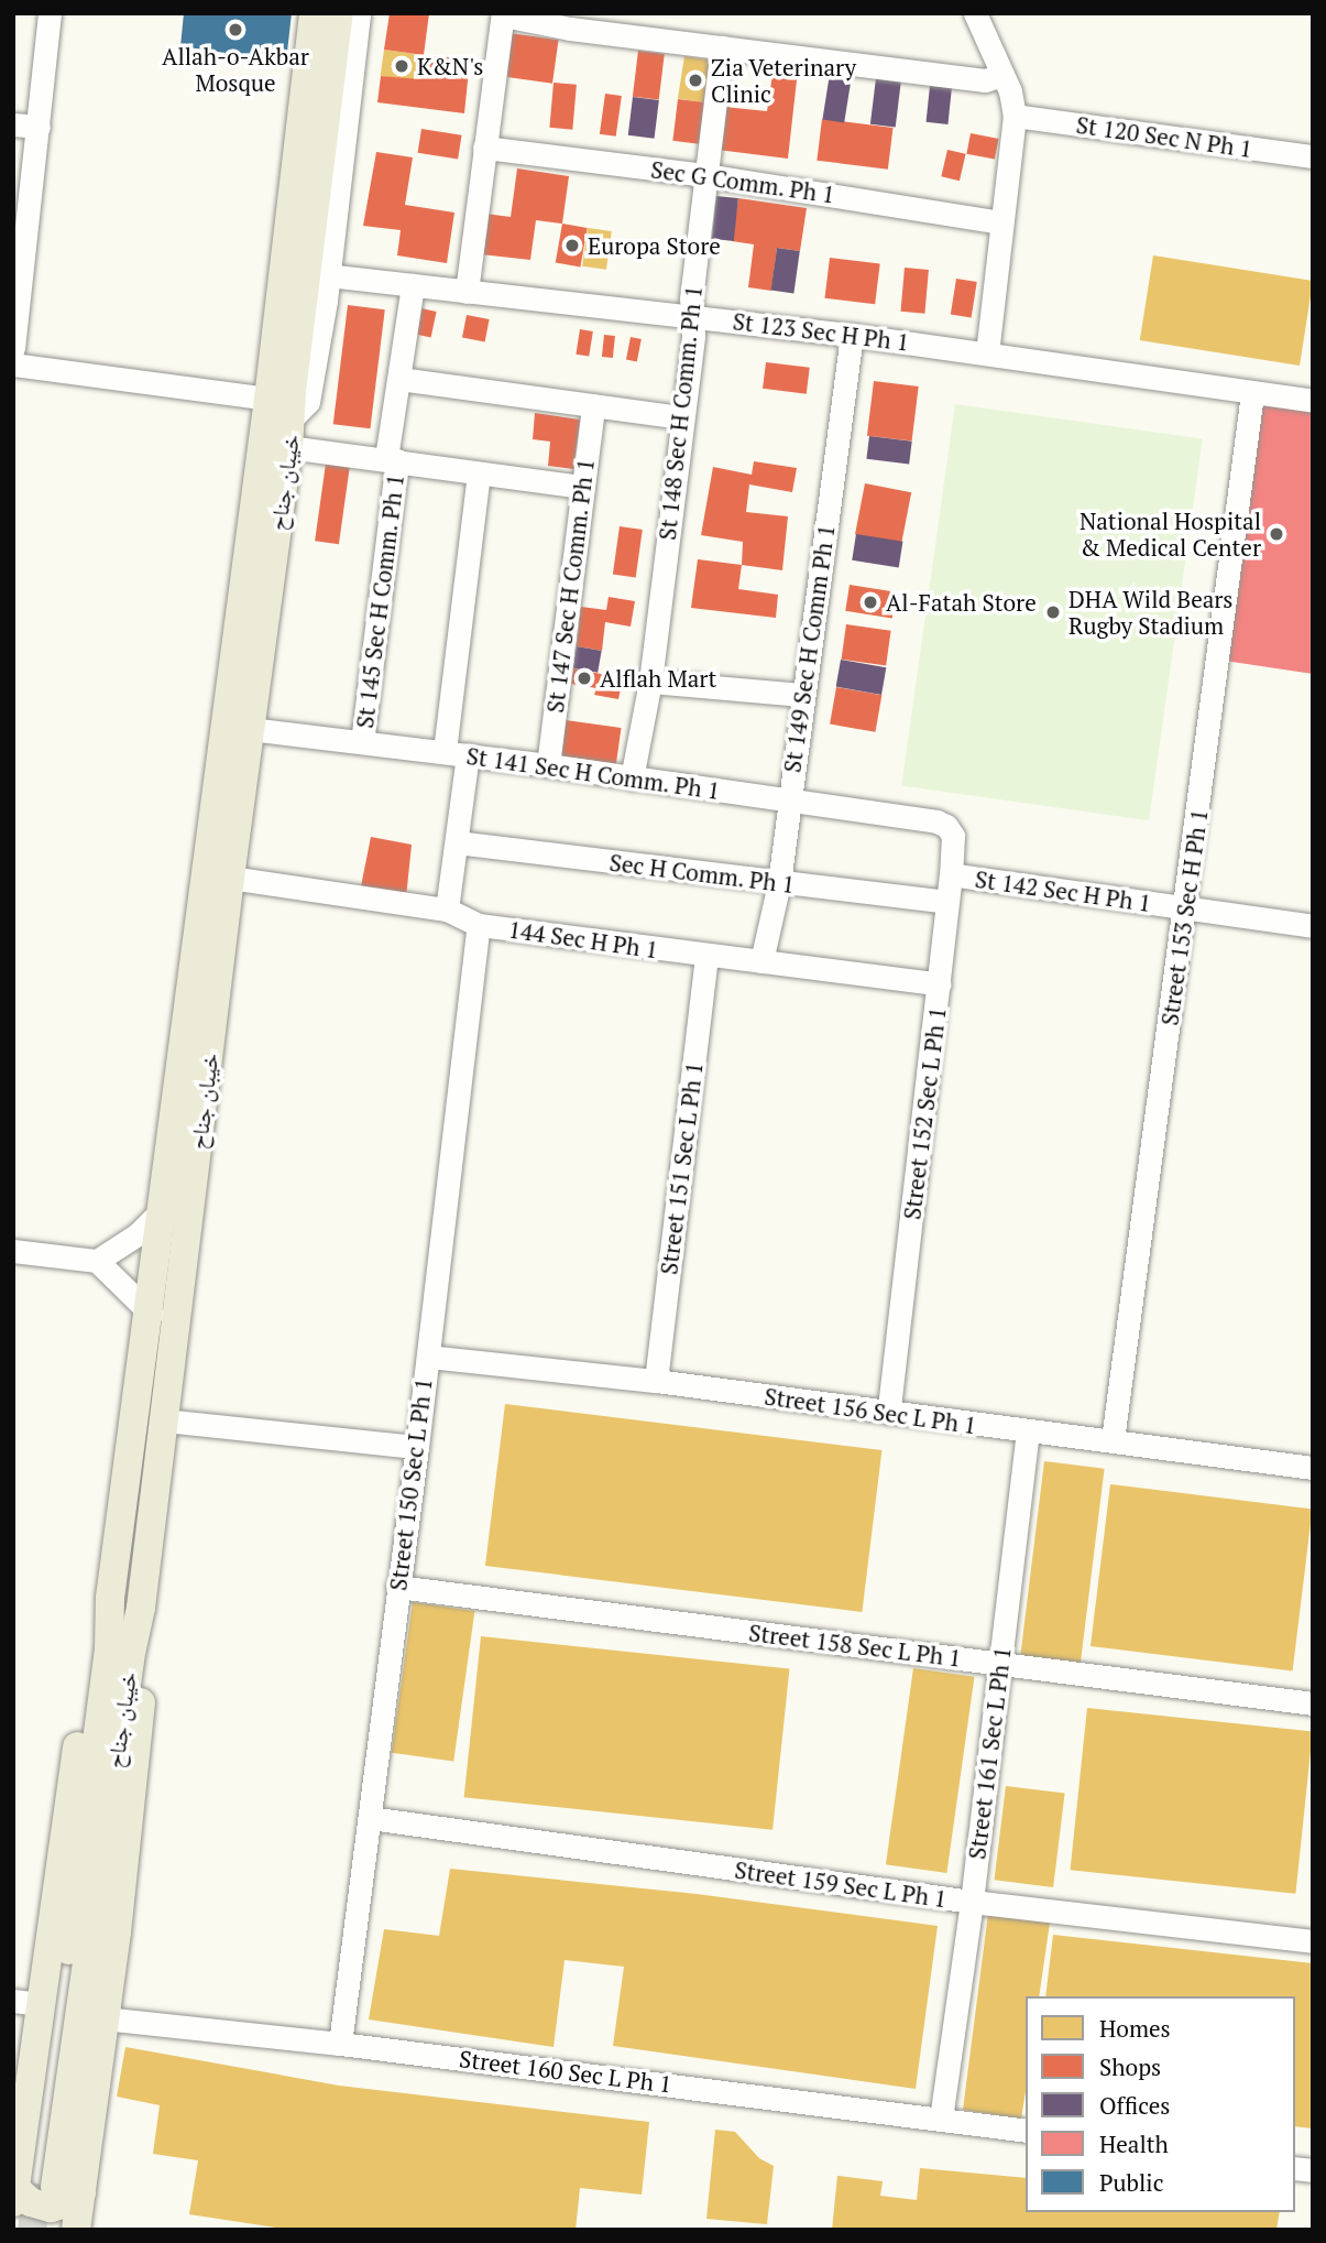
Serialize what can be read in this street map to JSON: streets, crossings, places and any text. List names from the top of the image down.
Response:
{
  "streets": {
    "main road": ["خیبان جناح"],
    "street": [
      "St 120 Sec N Ph 1",
      "Sec G Comm. Ph 1",
      "St 123 Sec H Ph 1",
      "St 148 Sec H Comm. Ph 1",
      "St 147 Sec H Comm. Ph 1",
      "St 145 Sec H Comm. Ph 1",
      "St 149 Sec H Comm Ph 1",
      "St 141 Sec H Comm. Ph 1",
      "Sec H Comm. Ph 1",
      "St 142 Sec H Ph 1",
      "Street 153 Sec H Ph 1",
      "144 Sec H Ph 1",
      "Street 152 Sec L Ph 1",
      "Street 151 Sec L Ph 1",
      "Street 156 Sec L Ph 1",
      "Street 150 Sec L Ph 1",
      "Street 158 Sec L Ph 1",
      "Street 161 Sec L Ph 1",
      "Street 159 Sec L Ph 1",
      "Street 160 Sec L Ph 1"
    ]
  },
  "crossings": [
    ["Sec G Comm. Ph 1", "St 148 Sec H Comm. Ph 1"],
    ["St 123 Sec H Ph 1", "St 148 Sec H Comm. Ph 1"],
    ["St 123 Sec H Ph 1", "St 145 Sec H Comm. Ph 1"],
    ["St 123 Sec H Ph 1", "St 149 Sec H Comm Ph 1"],
    ["St 123 Sec H Ph 1", "Street 153 Sec H Ph 1"],
    ["St 148 Sec H Comm. Ph 1", "St 141 Sec H Comm. Ph 1"],
    ["خیبان جناح", "St 141 Sec H Comm. Ph 1"],
    ["خیبان جناح", "144 Sec H Ph 1"],
    ["St 147 Sec H Comm. Ph 1", "St 141 Sec H Comm. Ph 1"],
    ["St 145 Sec H Comm. Ph 1", "St 141 Sec H Comm. Ph 1"],
    ["St 149 Sec H Comm Ph 1", "St 141 Sec H Comm. Ph 1"],
    ["St 149 Sec H Comm Ph 1", "Sec H Comm. Ph 1"],
    ["St 149 Sec H Comm Ph 1", "144 Sec H Ph 1"],
    ["St 141 Sec H Comm. Ph 1", "Street 152 Sec L Ph 1"],
    ["Sec H Comm. Ph 1", "Street 152 Sec L Ph 1"],
    ["St 142 Sec H Ph 1", "Street 153 Sec H Ph 1"],
    ["St 142 Sec H Ph 1", "Street 152 Sec L Ph 1"],
    ["Street 153 Sec H Ph 1", "Street 156 Sec L Ph 1"],
    ["144 Sec H Ph 1", "Street 152 Sec L Ph 1"],
    ["144 Sec H Ph 1", "Street 151 Sec L Ph 1"],
    ["144 Sec H Ph 1", "Street 150 Sec L Ph 1"],
    ["Street 152 Sec L Ph 1", "Street 156 Sec L Ph 1"],
    ["Street 151 Sec L Ph 1", "Street 156 Sec L Ph 1"],
    ["Street 156 Sec L Ph 1", "Street 150 Sec L Ph 1"],
    ["Street 156 Sec L Ph 1", "Street 161 Sec L Ph 1"],
    ["Street 150 Sec L Ph 1", "Street 158 Sec L Ph 1"],
    ["Street 150 Sec L Ph 1", "Street 159 Sec L Ph 1"],
    ["Street 150 Sec L Ph 1", "Street 160 Sec L Ph 1"],
    ["Street 158 Sec L Ph 1", "Street 161 Sec L Ph 1"],
    ["Street 161 Sec L Ph 1", "Street 159 Sec L Ph 1"],
    ["Street 161 Sec L Ph 1", "Street 160 Sec L Ph 1"]
  ],
  "places": [
    "Allah-o-Akbar Mosque",
    "K&N's",
    "Zia Veterinary Clinic",
    "Europa Store",
    "National Hospital & Medical Center",
    "Al-Fatah Store",
    "DHA Wild Bears Rugby Stadium",
    "Alflah Mart"
  ],
  "legend": [
    "Homes",
    "Shops",
    "Offices",
    "Health",
    "Public"
  ]
}
